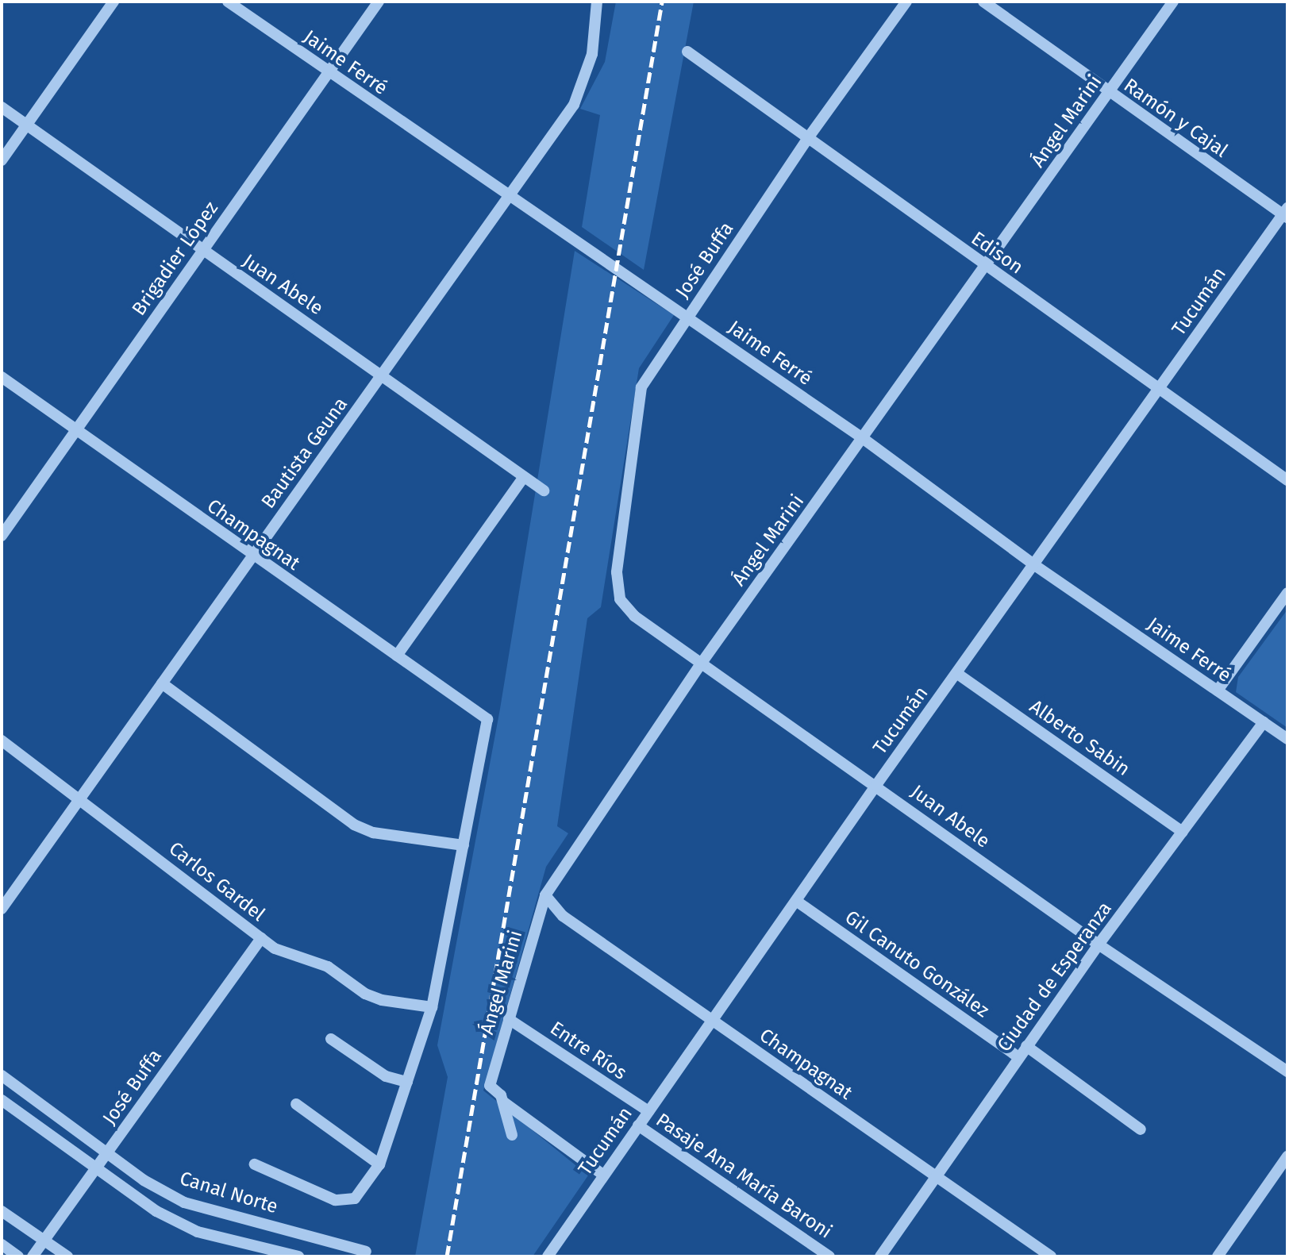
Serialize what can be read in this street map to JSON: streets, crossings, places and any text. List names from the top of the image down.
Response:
{
  "streets": {
    "street": [
      "Jaime Ferré",
      "Ramón y Cajal",
      "Ángel Marini",
      "Edison",
      "Brigadier López",
      "José Buffa",
      "Juan Abele",
      "Tucumán",
      "Bautista Geuna",
      "Champagnat",
      "Alberto Sabin",
      "Carlos Gardel",
      "Gil Canuto González",
      "Ciudad de Esperanza",
      "Entre Ríos",
      "Pasaje Ana María Baroni",
      "Canal Norte"
    ]
  },
  "crossings": [
    ["Jaime Ferré", "Ángel Marini"],
    ["Jaime Ferré", "Brigadier López"],
    ["Jaime Ferré", "José Buffa"],
    ["Jaime Ferré", "Tucumán"],
    ["Jaime Ferré", "Bautista Geuna"],
    ["Jaime Ferré", "Ciudad de Esperanza"],
    ["Ramón y Cajal", "Ángel Marini"],
    ["Ramón y Cajal", "Tucumán"],
    ["Ángel Marini", "Edison"],
    ["Ángel Marini", "Juan Abele"],
    ["Ángel Marini", "Champagnat"],
    ["Ángel Marini", "Entre Ríos"],
    ["Edison", "José Buffa"],
    ["Edison", "Tucumán"],
    ["Brigadier López", "Juan Abele"],
    ["Brigadier López", "Champagnat"],
    ["José Buffa", "Juan Abele"],
    ["José Buffa", "Carlos Gardel"],
    ["José Buffa", "Canal Norte"],
    ["Juan Abele", "Tucumán"],
    ["Juan Abele", "Bautista Geuna"],
    ["Juan Abele", "Ciudad de Esperanza"],
    ["Tucumán", "Champagnat"],
    ["Tucumán", "Alberto Sabin"],
    ["Tucumán", "Gil Canuto González"],
    ["Tucumán", "Entre Ríos"],
    ["Tucumán", "Pasaje Ana María Baroni"],
    ["Bautista Geuna", "Champagnat"],
    ["Bautista Geuna", "Carlos Gardel"],
    ["Champagnat", "Ciudad de Esperanza"],
    ["Alberto Sabin", "Ciudad de Esperanza"],
    ["Gil Canuto González", "Ciudad de Esperanza"]
  ]
}
